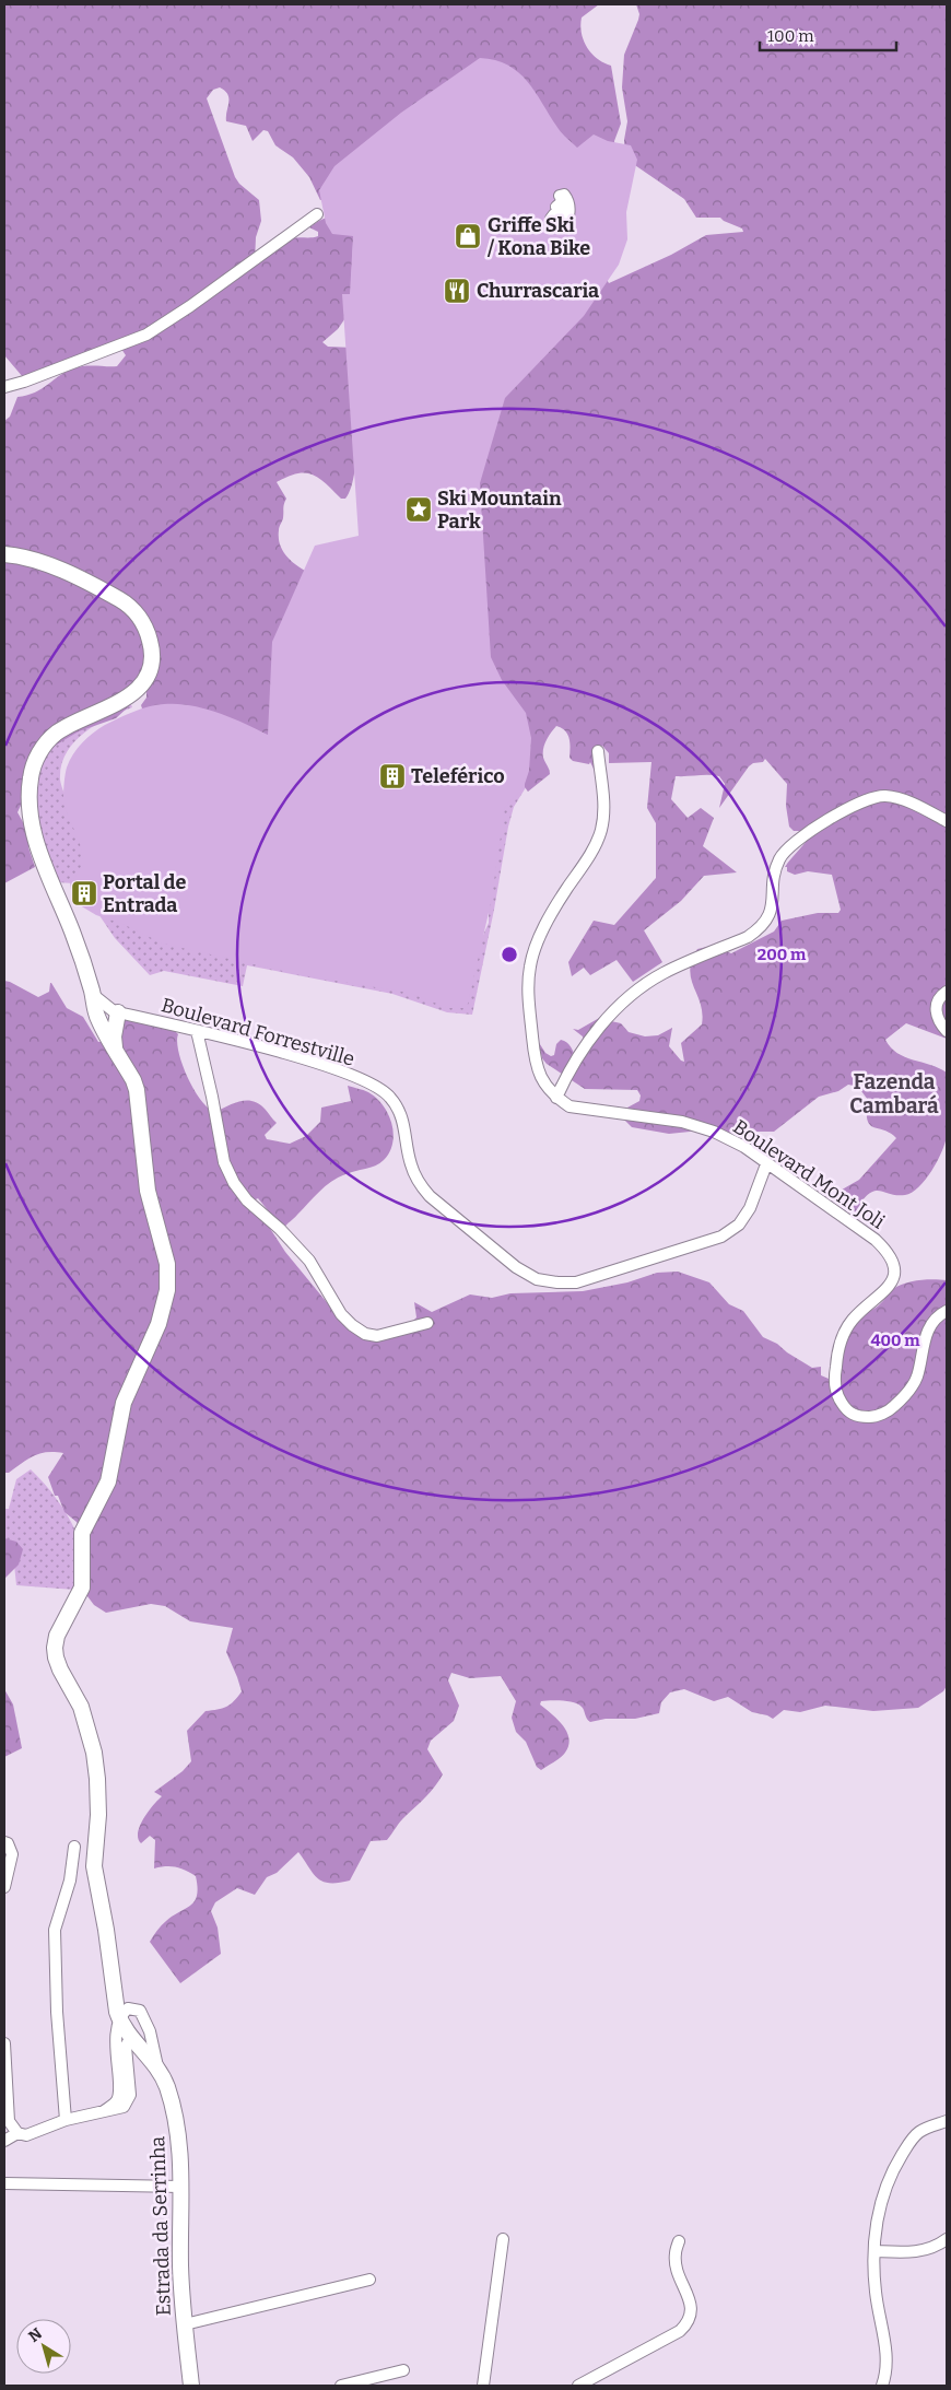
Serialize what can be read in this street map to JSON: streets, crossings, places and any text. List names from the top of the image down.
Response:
{
  "streets": {
    "street": ["Boulevard Forrestville", "Boulevard Mont Joli", "Estrada da Serrinha"]
  },
  "crossings": [
    ["Boulevard Forrestville", "Boulevard Mont Joli"]
  ],
  "districts": ["Fazenda Cambará"],
  "places": {
    "shop": ["Griffe Ski / Kona Bike"],
    "restaurant": ["Churrascaria"],
    "place": ["Ski Mountain Park"],
    "building": ["Teleférico", "Portal de Entrada"]
  },
  "scale_bar": "100 m",
  "north": "top left",
  "rings": ["200 m", "400 m"]
}
